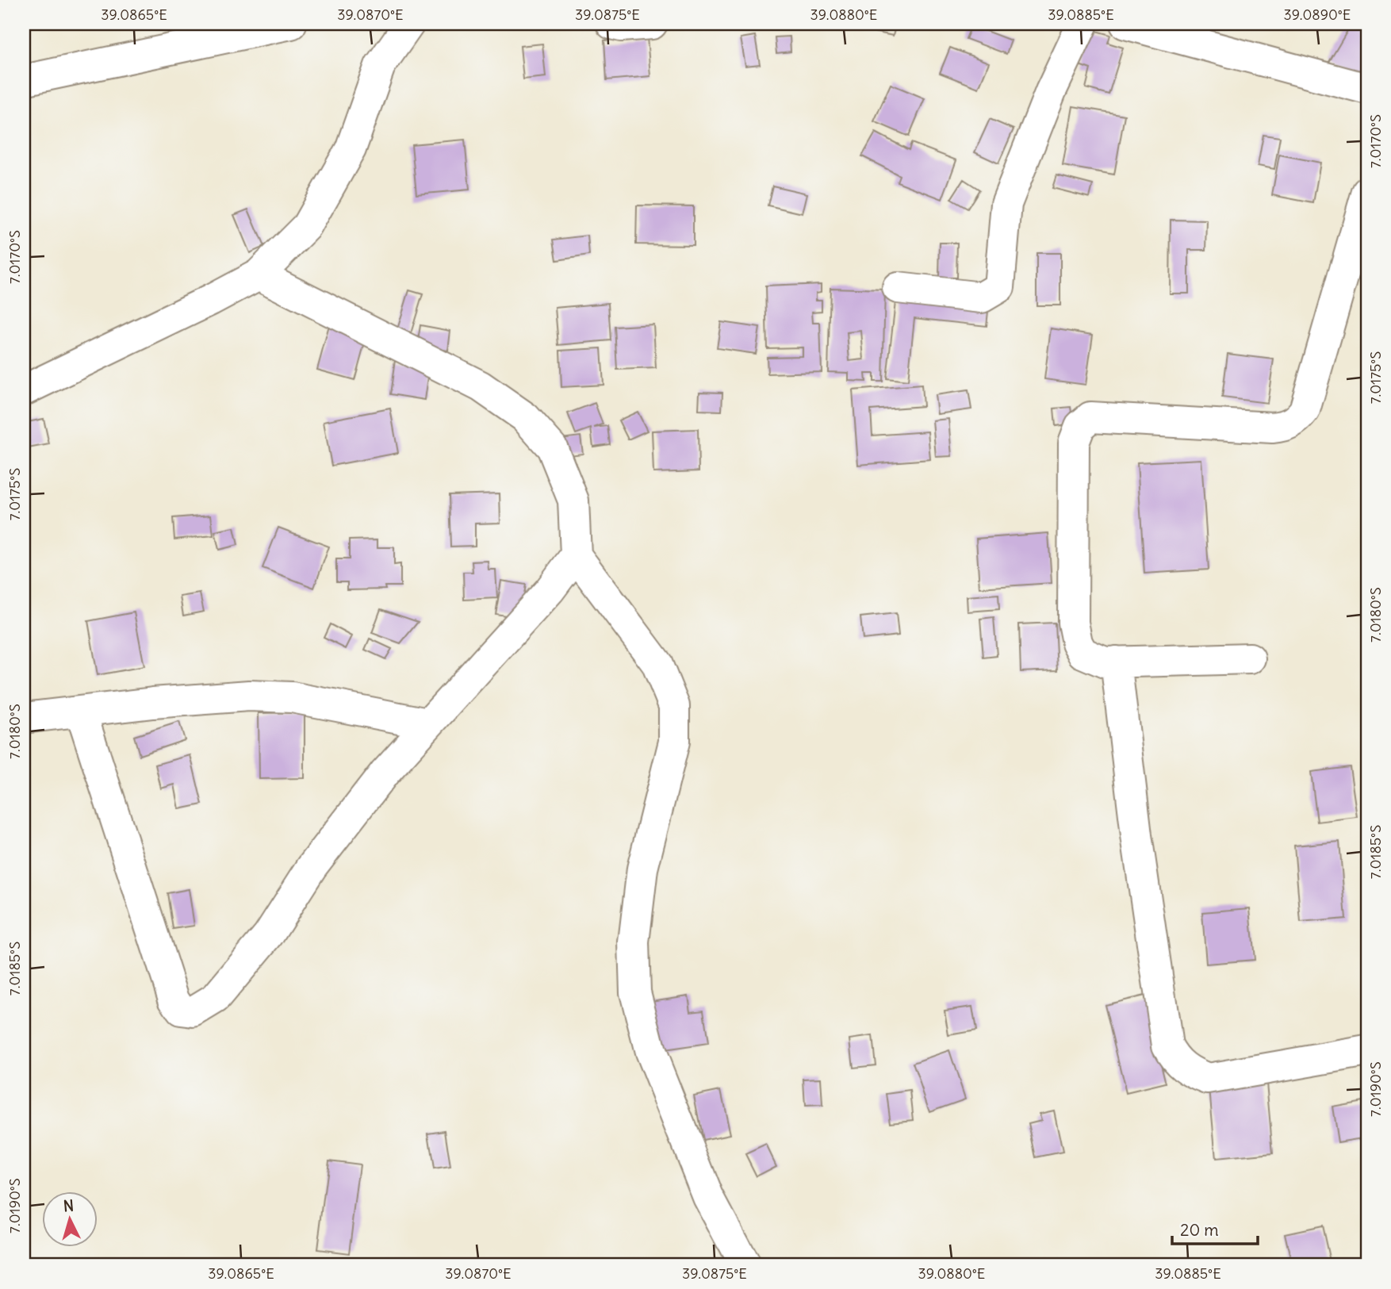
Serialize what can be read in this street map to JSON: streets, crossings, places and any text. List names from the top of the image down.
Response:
{
  "scale_bar": "20 m",
  "north": "top",
  "coordinates": [
    "39.0865°E",
    "39.0870°E",
    "39.0875°E",
    "39.0880°E",
    "39.0885°E",
    "39.0890°E",
    "7.0170°S",
    "7.0175°S",
    "7.0180°S",
    "7.0185°S",
    "7.0190°S"
  ]
}
